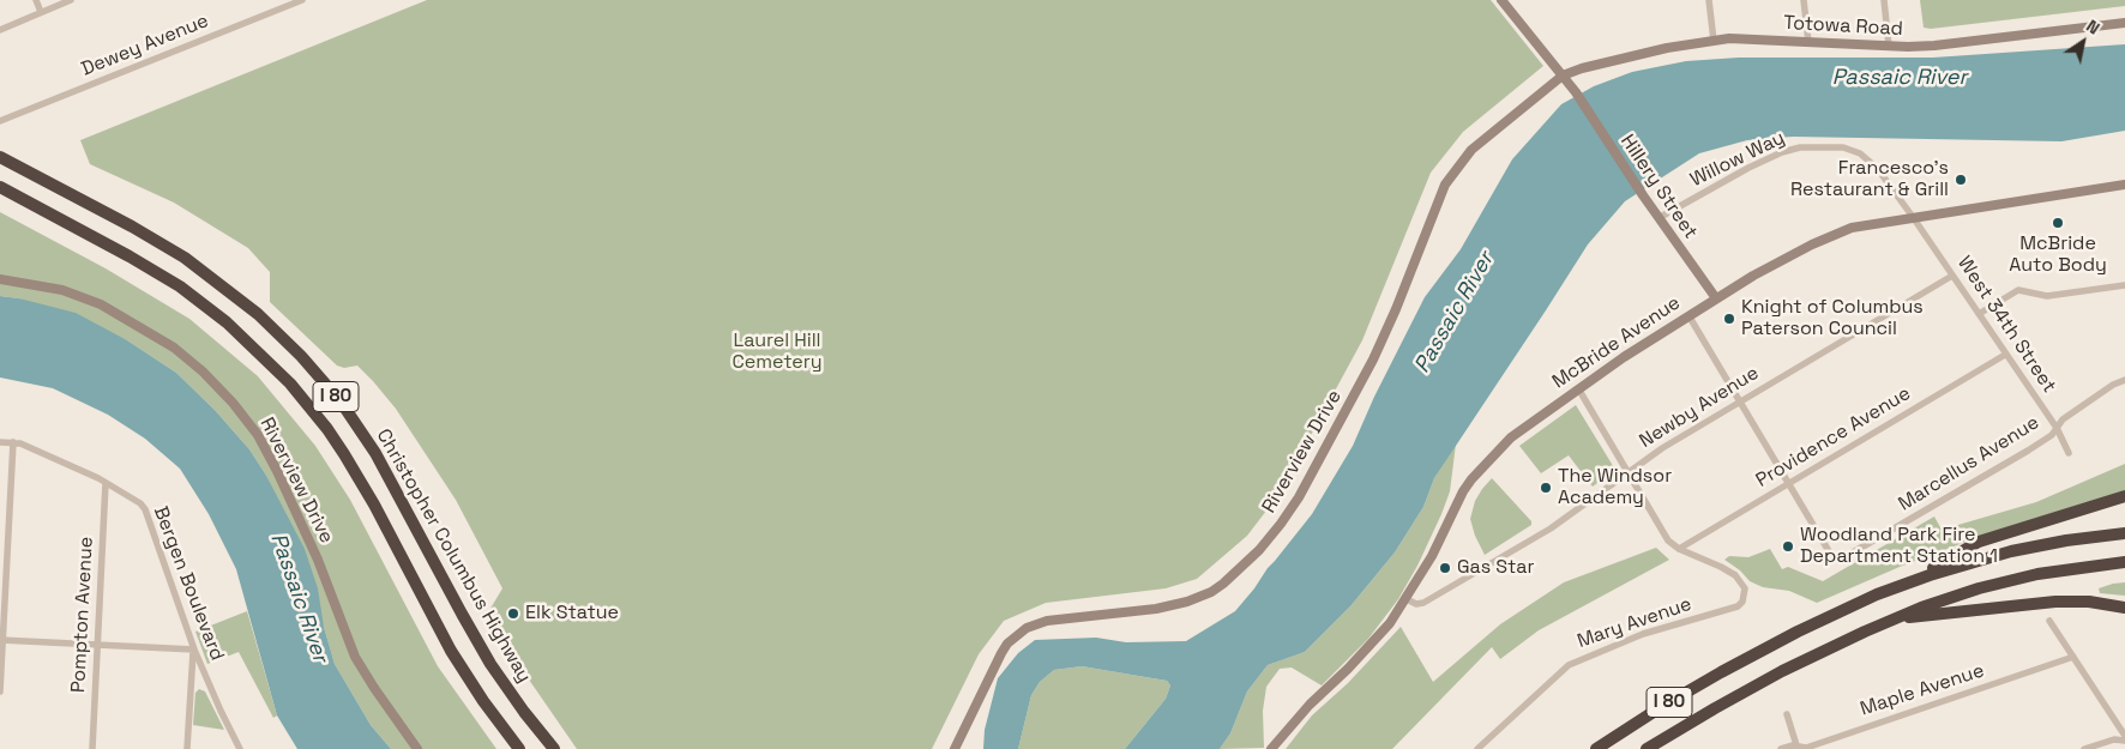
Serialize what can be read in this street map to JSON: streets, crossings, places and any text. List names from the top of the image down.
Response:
{
  "streets": {
    "highway": ["I 80", "Christopher Columbus Highway"],
    "street": [
      "Totowa Road",
      "Dewey Avenue",
      "Willow Way",
      "Hillery Street",
      "West 34th Street",
      "McBride Avenue",
      "Newby Avenue",
      "Providence Avenue",
      "Riverview Drive",
      "Marcellus Avenue",
      "Bergen Boulevard",
      "Pompton Avenue",
      "Mary Avenue",
      "Maple Avenue"
    ]
  },
  "crossings": [
    ["Totowa Road", "Hillery Street"],
    ["Totowa Road", "Riverview Drive"],
    ["Willow Way", "Hillery Street"],
    ["Willow Way", "West 34th Street"],
    ["Willow Way", "McBride Avenue"],
    ["Hillery Street", "McBride Avenue"],
    ["Hillery Street", "Riverview Drive"],
    ["West 34th Street", "McBride Avenue"],
    ["West 34th Street", "Newby Avenue"],
    ["West 34th Street", "Providence Avenue"],
    ["West 34th Street", "Marcellus Avenue"],
    ["McBride Avenue", "Newby Avenue"],
    ["Providence Avenue", "Marcellus Avenue"],
    ["Providence Avenue", "Mary Avenue"],
    ["Bergen Boulevard", "Pompton Avenue"]
  ],
  "water": ["Passaic River"],
  "parks": ["Laurel Hill Cemetery"],
  "places": [
    "Francesco's Restaurant & Grill",
    "McBride Auto Body",
    "Knight of Columbus Paterson Council",
    "The Windsor Academy",
    "Woodland Park Fire Department Station 1",
    "Gas Star",
    "Elk Statue"
  ],
  "north": "top right"
}
